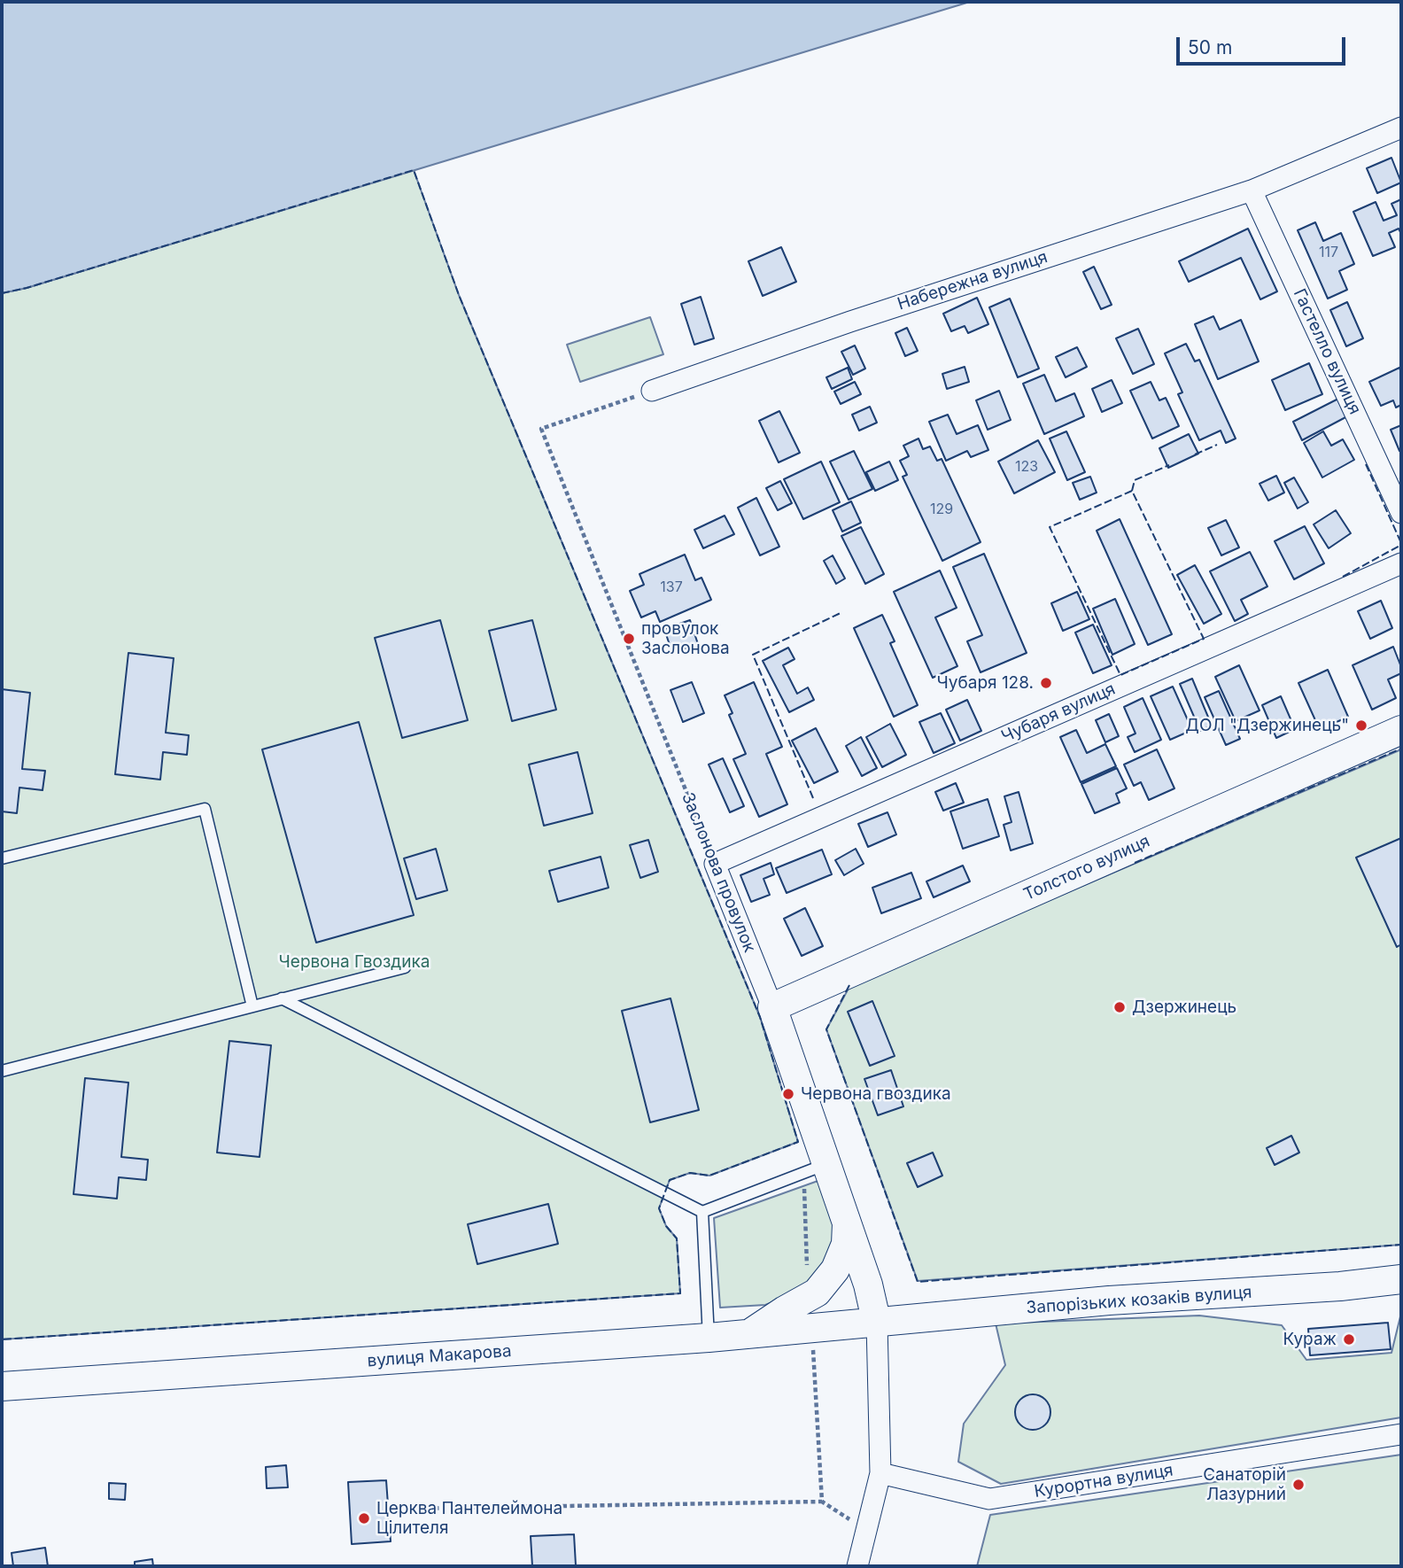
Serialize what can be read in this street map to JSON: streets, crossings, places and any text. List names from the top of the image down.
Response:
{
  "streets": {
    "main road": [
      "Толстого вулиця",
      "Заслонова провулок",
      "Запорізьких козаків вулиця",
      "вулиця Макарова"
    ],
    "street": [
      "Набережна вулиця",
      "Гастелло вулиця",
      "Чубаря вулиця",
      "Курортна вулиця"
    ]
  },
  "crossings": [
    ["Набережна вулиця", "Гастелло вулиця"],
    ["Набережна вулиця", "Заслонова провулок"],
    ["Чубаря вулиця", "Заслонова провулок"],
    ["Толстого вулиця", "Заслонова провулок"],
    ["Заслонова провулок", "Запорізьких козаків вулиця"],
    ["Заслонова провулок", "вулиця Макарова"],
    ["Запорізьких козаків вулиця", "вулиця Макарова"]
  ],
  "parks": ["Червона Гвоздика"],
  "places": [
    "провулок Заслонова",
    "Чубаря 128.",
    "ДОЛ \"Дзержинець\"",
    "Дзержинець",
    "Червона гвоздика",
    "Кураж",
    "Санаторій Лазурний",
    "Церква Пантелеймона Цілителя"
  ],
  "house_numbers": [
    "117",
    "123",
    "129",
    "137"
  ],
  "scale_bar": "50 m"
}
